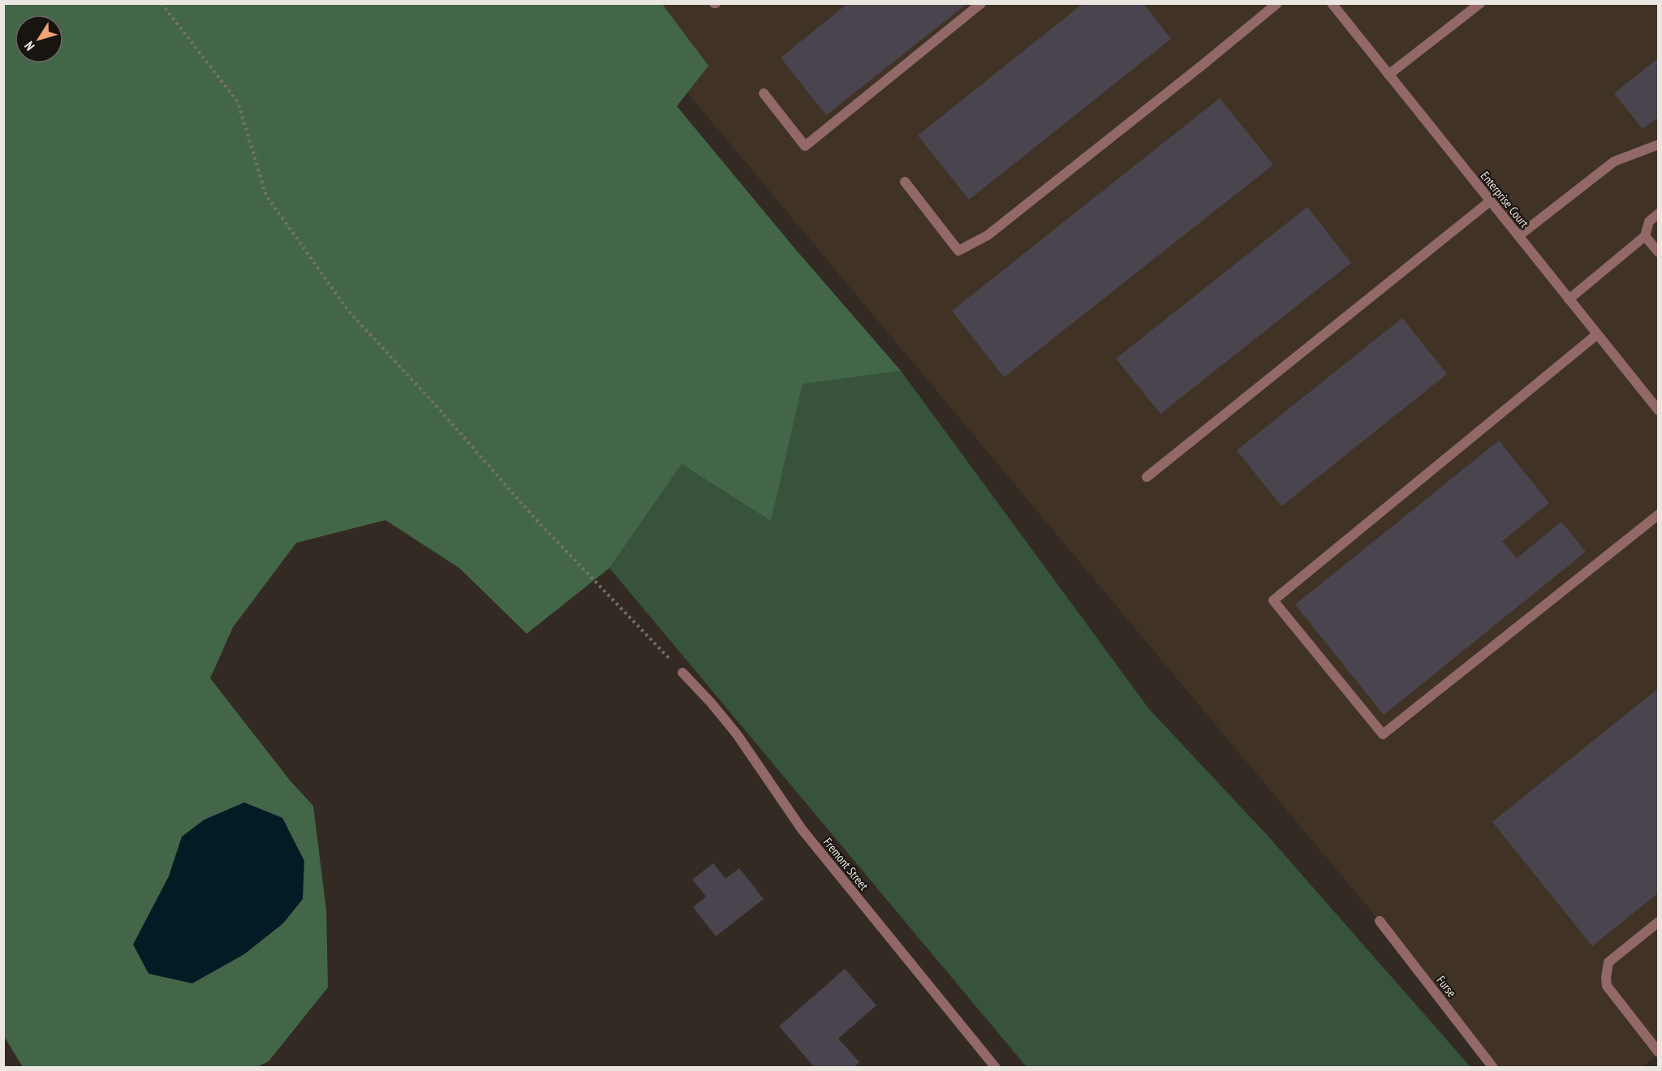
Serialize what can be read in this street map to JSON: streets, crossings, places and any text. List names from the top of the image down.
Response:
{
  "streets": {
    "street": ["Enterprise Court", "Fremont Street", "Furse"]
  },
  "north": "bottom left"
}
